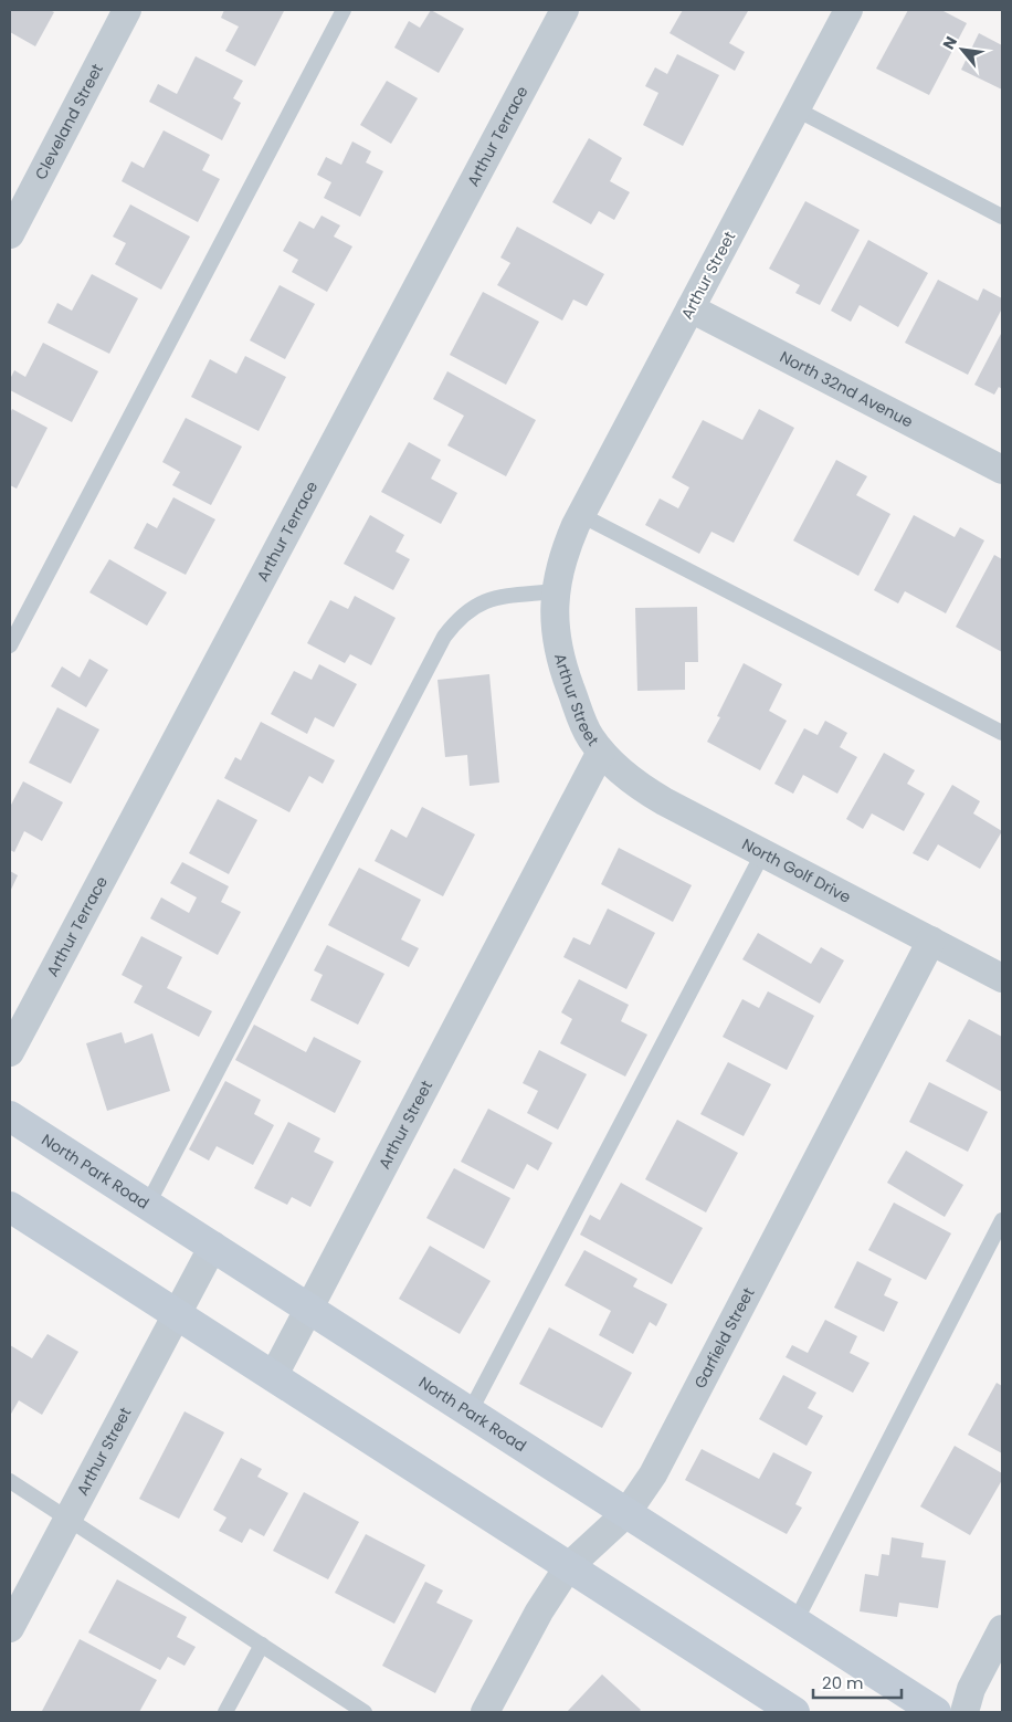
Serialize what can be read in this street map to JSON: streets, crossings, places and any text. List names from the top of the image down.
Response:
{
  "streets": {
    "street": [
      "Cleveland Street",
      "Arthur Terrace",
      "Arthur Street",
      "North 32nd Avenue",
      "North Golf Drive",
      "North Park Road",
      "Garfield Street"
    ]
  },
  "crossings": [
    ["Arthur Street", "North 32nd Avenue"],
    ["Arthur Street", "North Golf Drive"],
    ["Arthur Street", "North Park Road"],
    ["North Golf Drive", "Garfield Street"],
    ["North Park Road", "Garfield Street"]
  ],
  "scale_bar": "20 m",
  "north": "top left"
}
